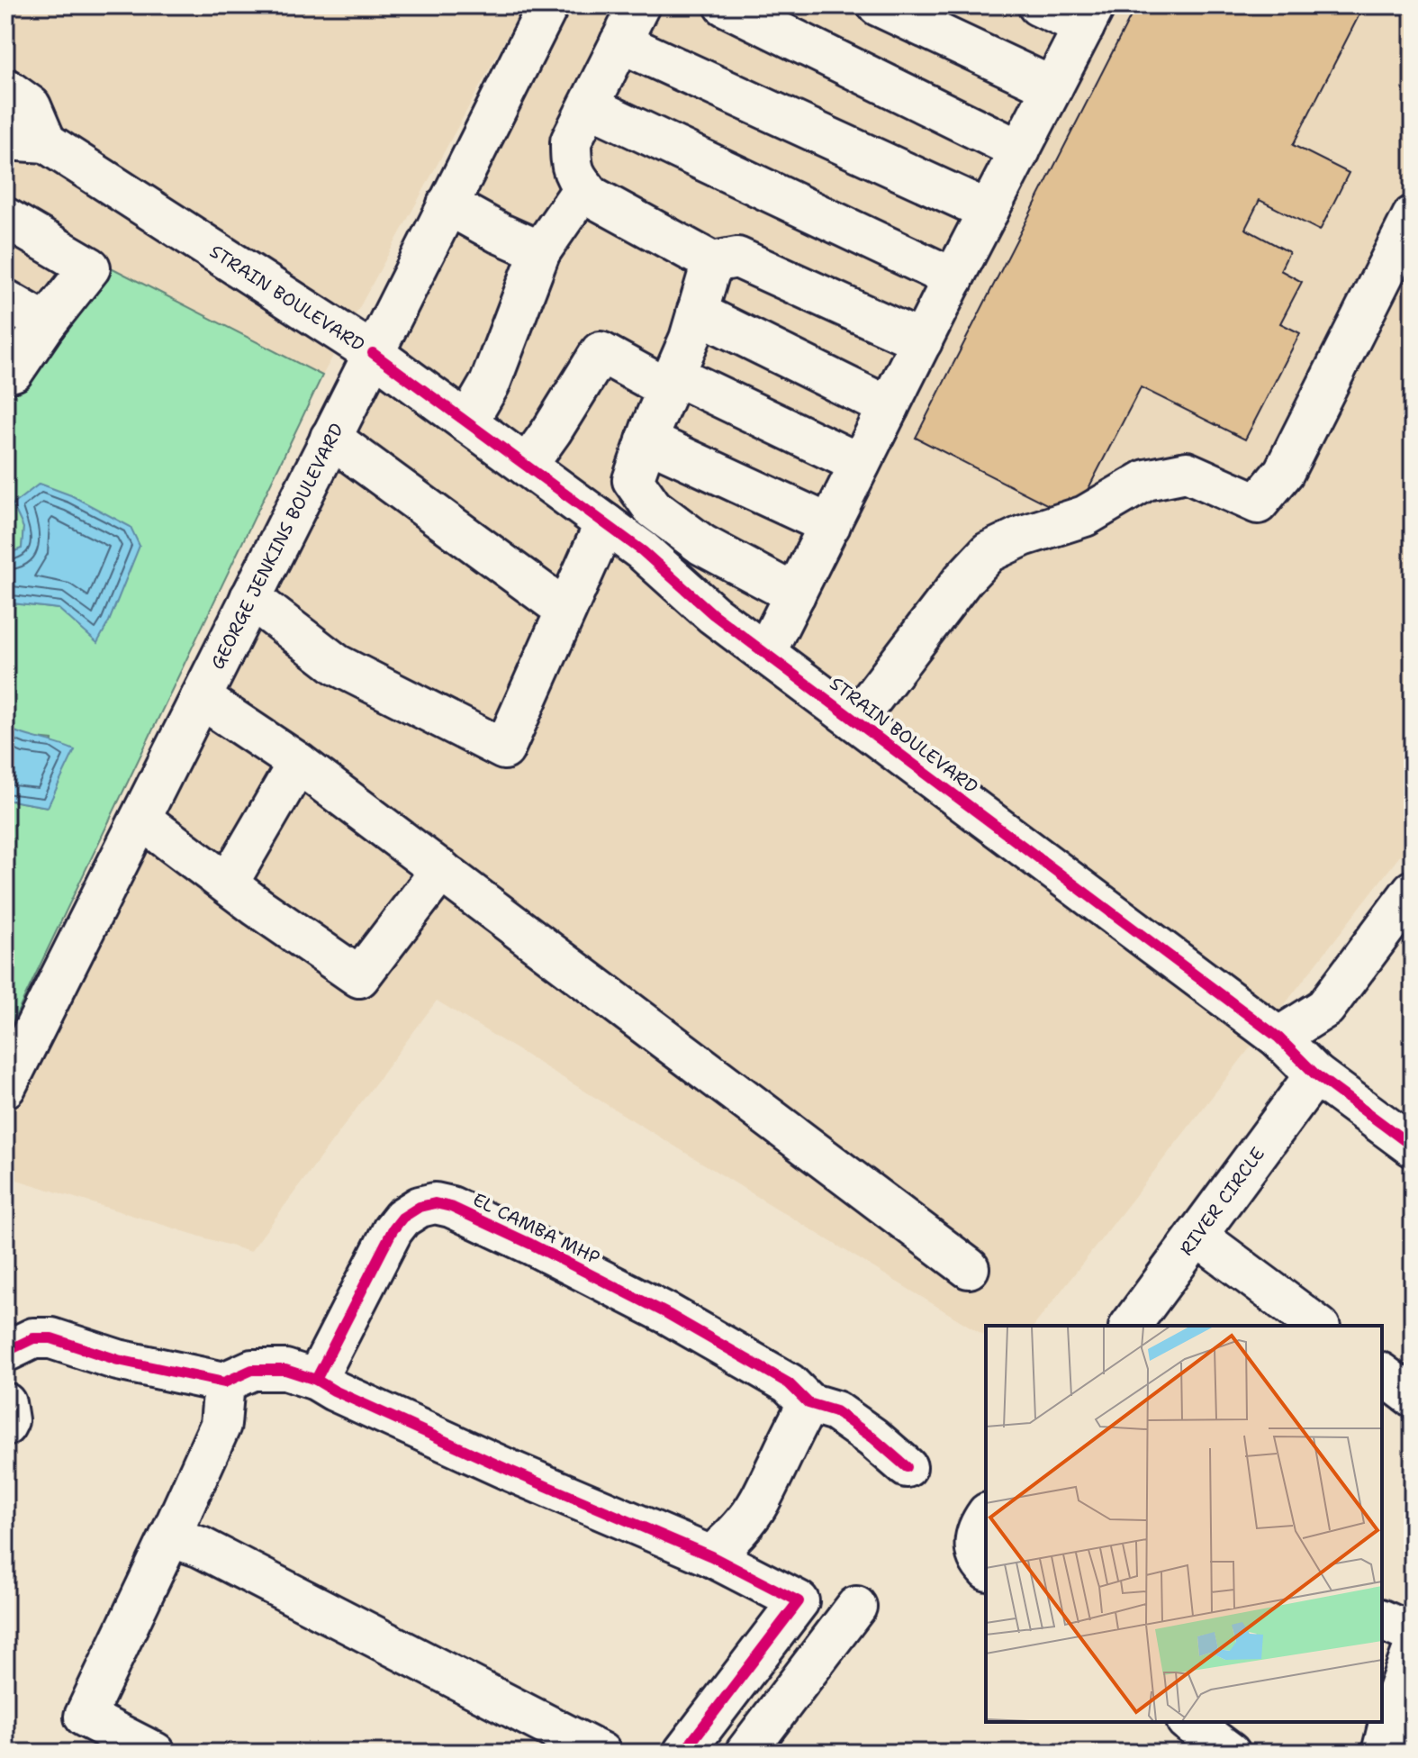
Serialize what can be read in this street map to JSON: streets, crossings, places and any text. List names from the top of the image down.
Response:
{
  "streets": {
    "street": [
      "STRAIN BOULEVARD",
      "GEORGE JENKINS BOULEVARD",
      "RIVER CIRCLE",
      "EL CAMBA MHP"
    ]
  },
  "crossings": [
    ["STRAIN BOULEVARD", "GEORGE JENKINS BOULEVARD"],
    ["STRAIN BOULEVARD", "RIVER CIRCLE"]
  ]
}
